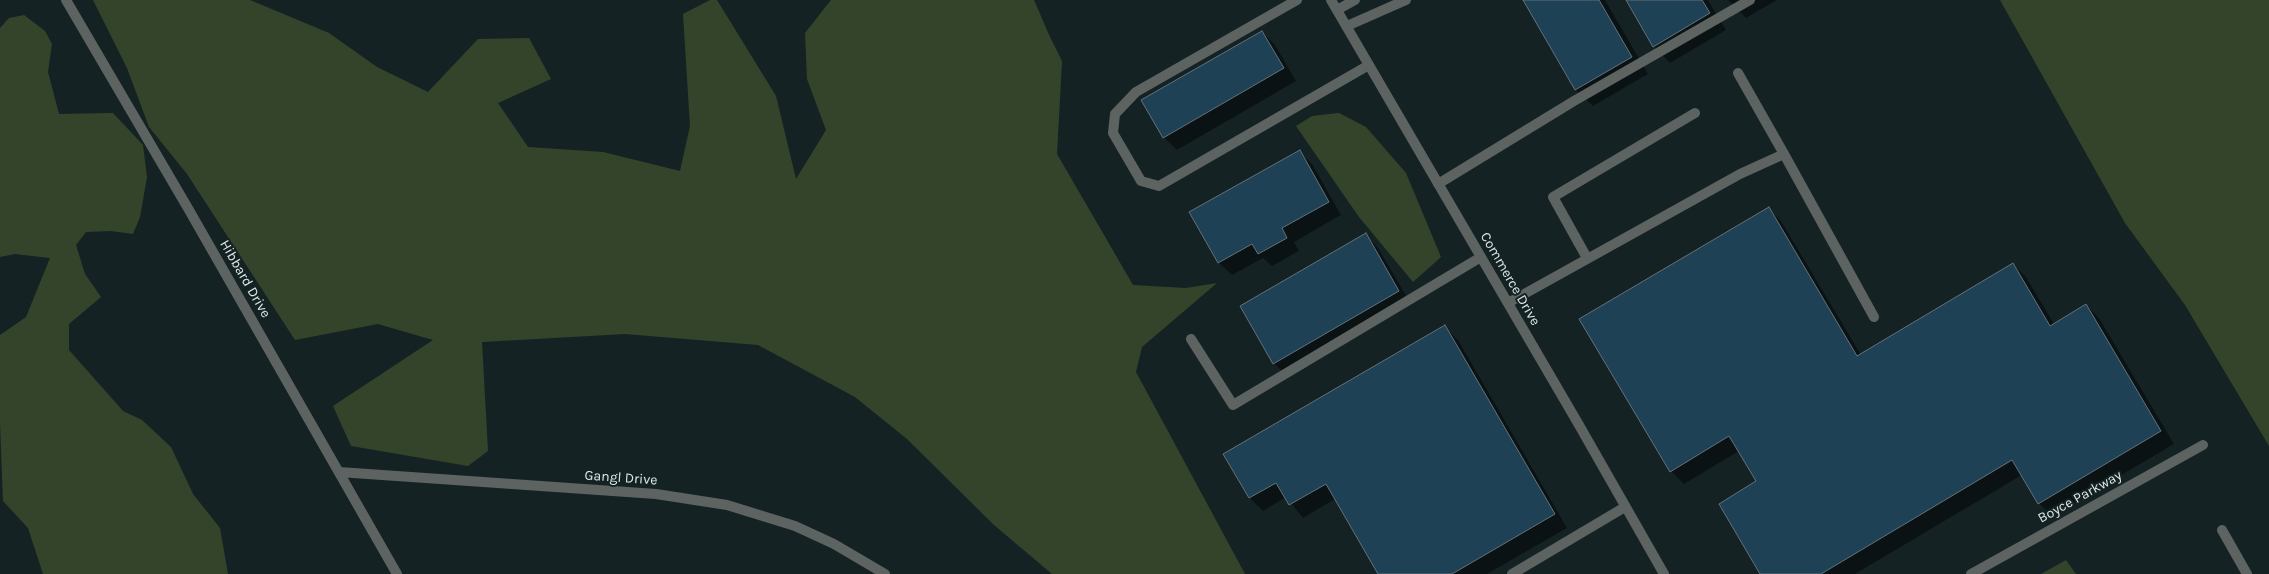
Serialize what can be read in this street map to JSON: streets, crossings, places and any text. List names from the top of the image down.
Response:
{
  "streets": {
    "street": [
      "Hibbard Drive",
      "Commerce Drive",
      "Gangl Drive",
      "Boyce Parkway"
    ]
  },
  "crossings": [
    ["Hibbard Drive", "Gangl Drive"]
  ]
}
